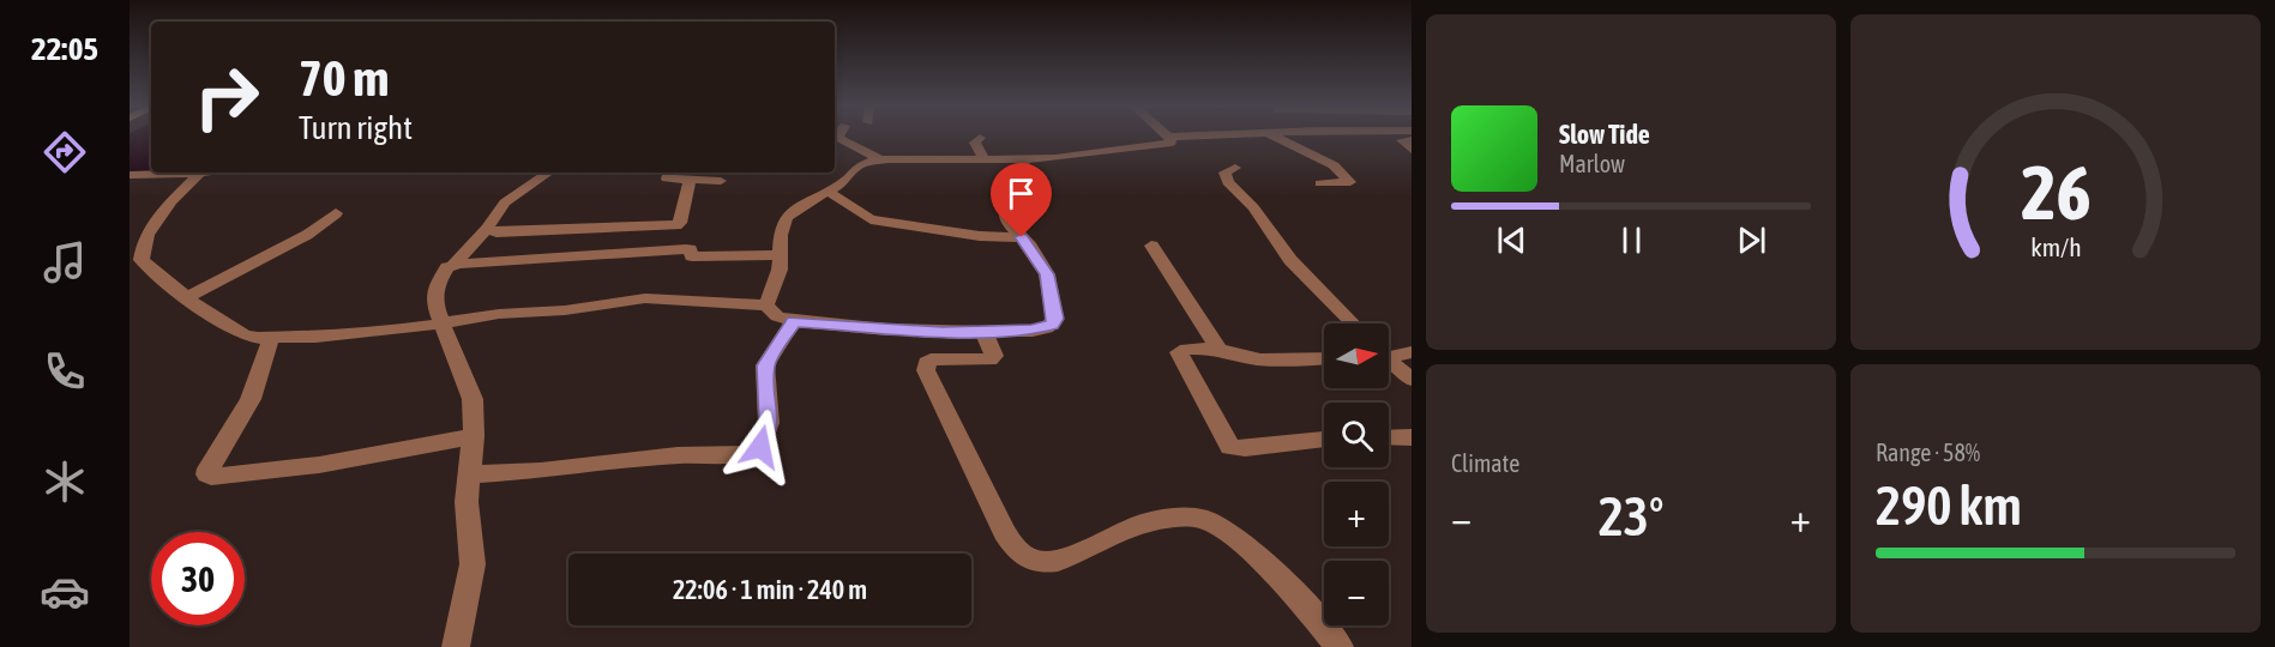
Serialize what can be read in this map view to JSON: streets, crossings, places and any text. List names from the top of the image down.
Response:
{
  "north": "right",
  "page": {
    "tabs": "22:05",
    "turn": ["70 m", "Turn right"],
    "song": ["Slow Tide", "Marlow"],
    "map_buttons": ["+", "−"],
    "tile": [
      "Climate",
      ["Range · 58%", "290 km"]
    ],
    "heat": ["−", "23°", "+"],
    "limit": "30",
    "trip": "22:06 · 1 min · 240 m",
    "gauge": ["26", "km/h"]
  }
}
